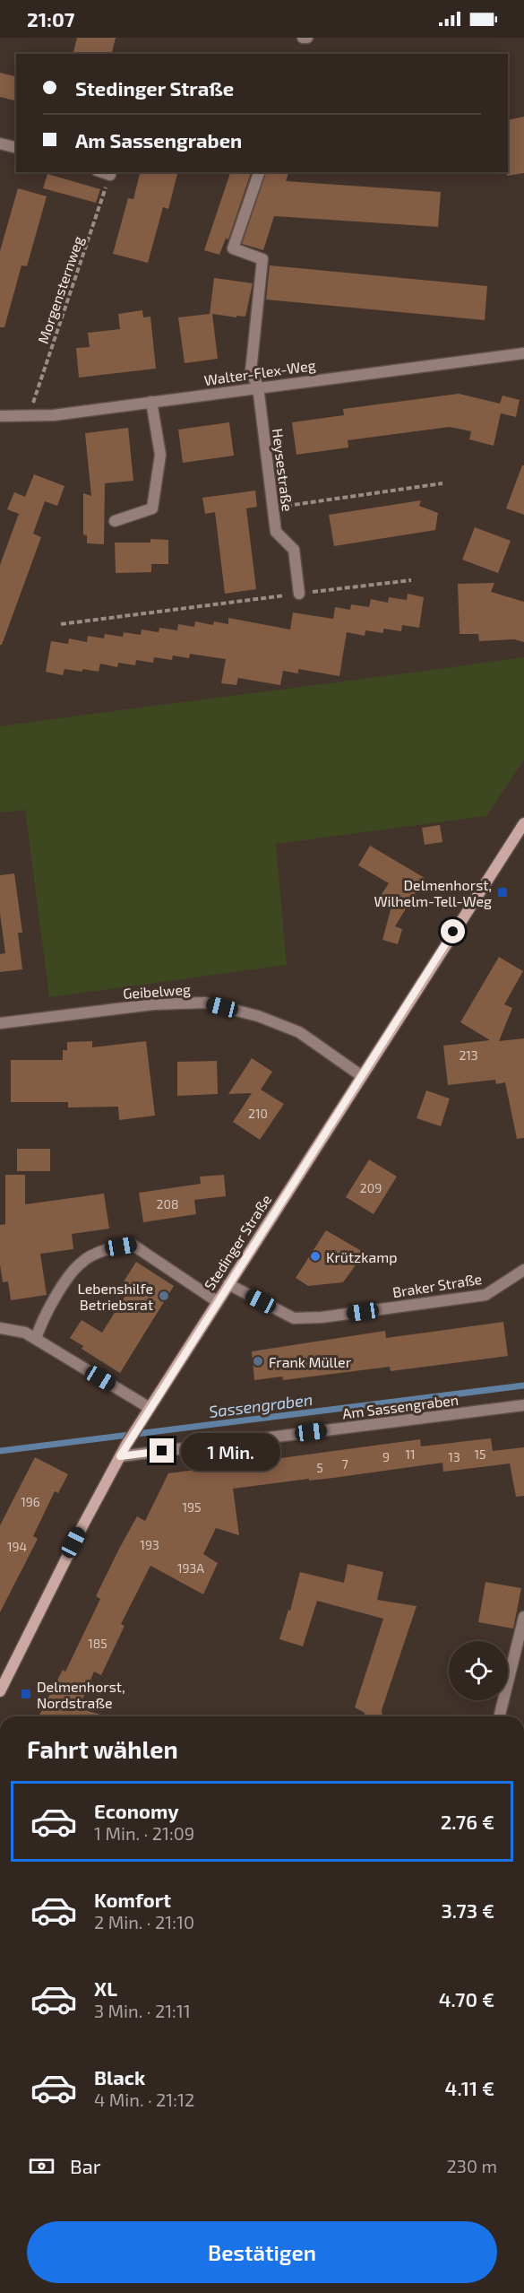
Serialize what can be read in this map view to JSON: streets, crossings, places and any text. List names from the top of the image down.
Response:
{
  "streets": {
    "main road": ["Stedinger Straße"],
    "street": [
      "Walter-Flex-Weg",
      "Heysestraße",
      "Geibelweg",
      "Braker Straße",
      "Am Sassengraben"
    ],
    "path": ["Morgensternweg"]
  },
  "crossings": [
    ["Morgensternweg", "Walter-Flex-Weg"],
    ["Walter-Flex-Weg", "Heysestraße"],
    ["Geibelweg", "Stedinger Straße"],
    ["Stedinger Straße", "Braker Straße"],
    ["Stedinger Straße", "Am Sassengraben"]
  ],
  "water": ["Sassengraben"],
  "places": {
    "transit": ["Delmenhorst, Wilhelm-Tell-Weg", "Delmenhorst, Nordstraße"],
    "other": ["Krützkamp", "Lebenshilfe Betriebsrat", "Frank Müller"]
  },
  "house_numbers": [
    "213",
    "210",
    "209",
    "208",
    "11",
    "15",
    "9",
    "13",
    "7",
    "5",
    "196",
    "195",
    "193",
    "194",
    "193A",
    "185"
  ],
  "page": {
    "status": "21:07",
    "banner": ["Stedinger Straße", "Am Sassengraben"],
    "bubble": "1 Min.",
    "heading": "Fahrt wählen",
    "list": [
      {
        "name": "Economy",
        "note": "1 Min. · 21:09",
        "value": "2.76 €"
      },
      {
        "name": "Komfort",
        "note": "2 Min. · 21:10",
        "value": "3.73 €"
      },
      {
        "name": "XL",
        "note": "3 Min. · 21:11",
        "value": "4.70 €"
      },
      {
        "name": "Black",
        "note": "4 Min. · 21:12",
        "value": "4.11 €"
      }
    ],
    "pay": ["Bar", "230 m"],
    "buttons": "Bestätigen"
  }
}
